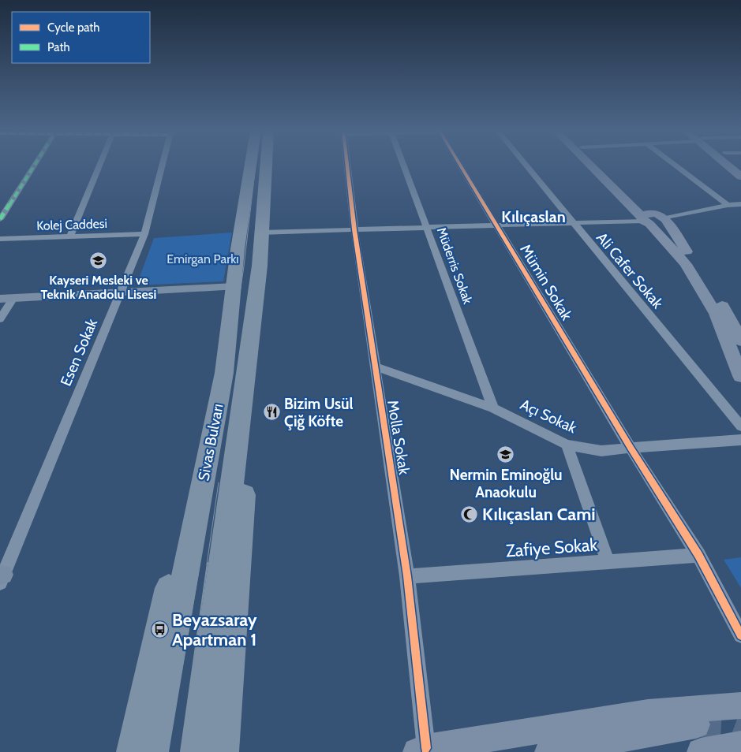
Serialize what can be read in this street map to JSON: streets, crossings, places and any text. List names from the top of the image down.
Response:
{
  "streets": {
    "highway": ["Sivas Bulvarı"],
    "street": [
      "Kolej Caddesi",
      "Müderris Sokak",
      "Ali Cafer Sokak",
      "Mümin Sokak",
      "Esen Sokak",
      "Açı Sokak",
      "Molla Sokak",
      "Zafiye Sokak"
    ]
  },
  "crossings": [
    ["Kolej Caddesi", "Esen Sokak"],
    ["Müderris Sokak", "Açı Sokak"],
    ["Mümin Sokak", "Açı Sokak"],
    ["Mümin Sokak", "Zafiye Sokak"],
    ["Açı Sokak", "Molla Sokak"],
    ["Molla Sokak", "Zafiye Sokak"]
  ],
  "districts": ["Kılıçaslan"],
  "parks": ["Emirgan Parkı"],
  "places": {
    "school or university": ["Kayseri Mesleki ve Teknik Anadolu Lisesi", "Nermin Eminoğlu Anaokulu"],
    "restaurant": ["Bizim Usül Çiğ Köfte"],
    "mosque": ["Kılıçaslan Cami"],
    "bus stop": ["Beyazsaray Apartman 1"]
  },
  "legend": ["Cycle path", "Path"]
}
